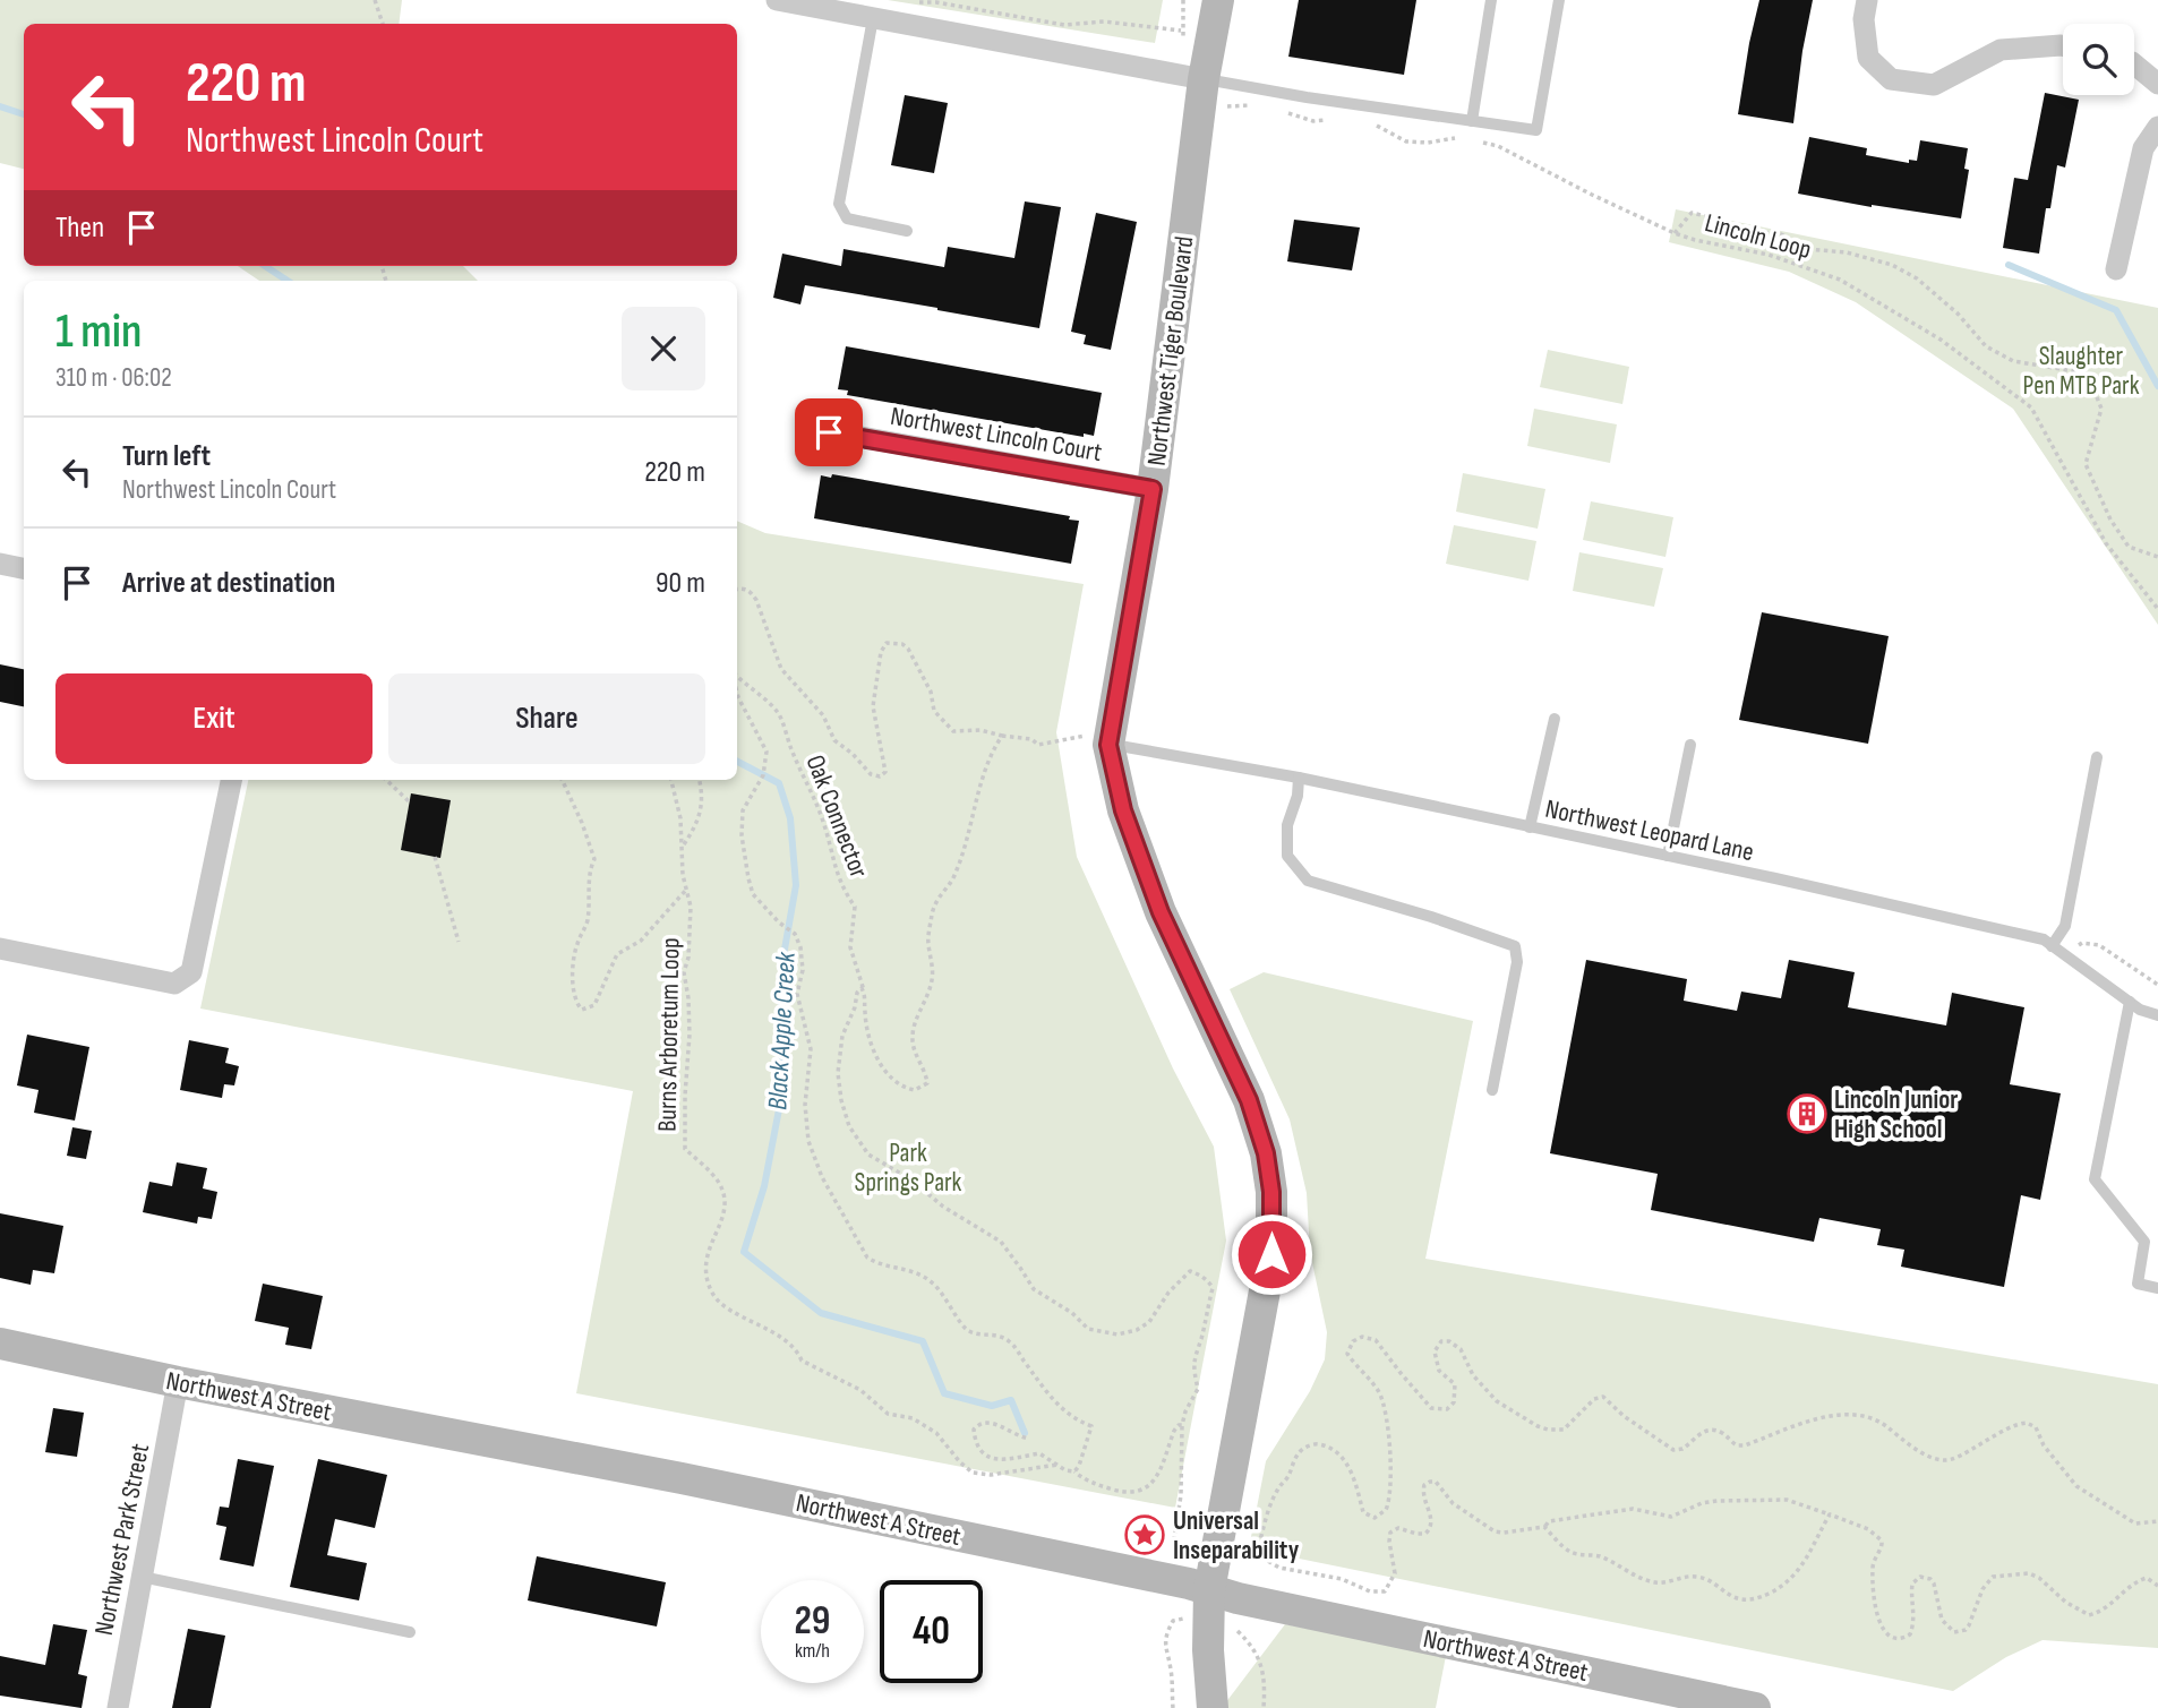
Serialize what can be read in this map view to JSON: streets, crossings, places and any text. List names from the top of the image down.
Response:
{
  "streets": {
    "street": [
      "Northwest Tiger Boulevard",
      "Northwest Lincoln Court",
      "Northwest A Street",
      "Northwest Park Street"
    ],
    "lane": ["Northwest Leopard Lane"],
    "path": ["Lincoln Loop", "Oak Connector", "Burns Arboretum Loop"]
  },
  "crossings": [
    ["Northwest Tiger Boulevard", "Northwest Lincoln Court"],
    ["Northwest Tiger Boulevard", "Northwest Leopard Lane"],
    ["Northwest Tiger Boulevard", "Northwest A Street"],
    ["Northwest A Street", "Northwest Park Street"]
  ],
  "water": ["Black Apple Creek"],
  "parks": ["Slaughter Pen MTB Park", "Park Springs Park"],
  "places": {
    "building": ["Lincoln Junior High School"],
    "place": ["Universal Inseparability"]
  },
  "page": {
    "turn": ["220 m", "Northwest Lincoln Court"],
    "then": "Then",
    "heading": ["1 min", "310 m · 06:02"],
    "list": [
      {
        "name": "Turn left",
        "note": "Northwest Lincoln Court",
        "value": "220 m"
      },
      {
        "name": "Arrive at destination",
        "value": "90 m"
      }
    ],
    "buttons": ["Exit", "Share"],
    "speed": "29 km/h",
    "limit": "40"
  }
}
